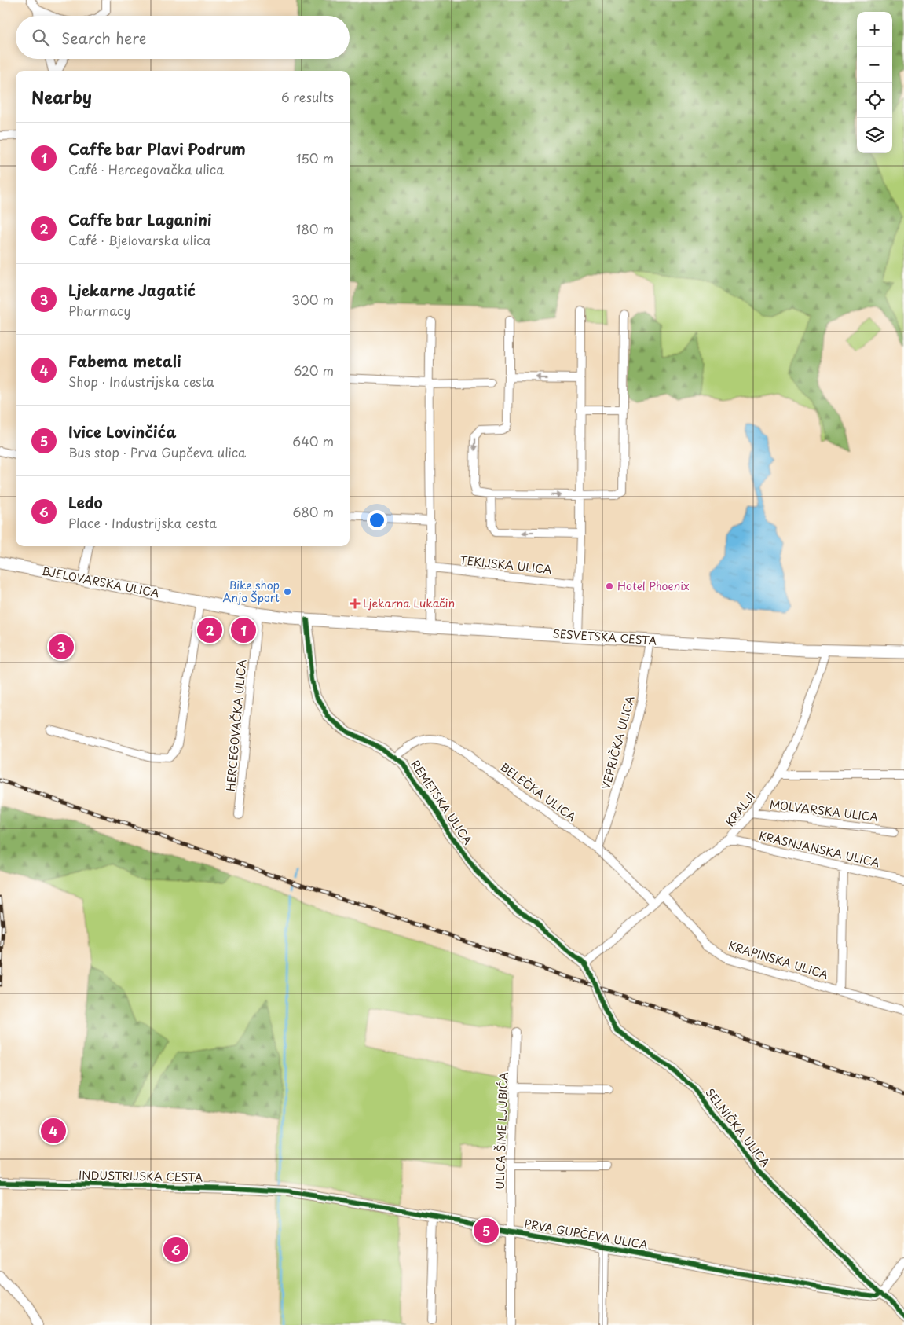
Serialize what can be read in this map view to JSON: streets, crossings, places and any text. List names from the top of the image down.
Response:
{
  "streets": {
    "main road": ["BJELOVARSKA ULICA", "SESVETSKA CESTA"],
    "street": [
      "TEKIJSKA ULICA",
      "HERCEGOVAČKA ULICA",
      "VEPRIČKA ULICA",
      "BELEČKA ULICA",
      "REMETSKA ULICA",
      "KRALJI",
      "MOLVARSKA ULICA",
      "KRASNJANSKA ULICA",
      "KRAPINSKA ULICA",
      "SELNIČKA ULICA",
      "ULICA ŠIME LJUBIĆA",
      "INDUSTRIJSKA CESTA",
      "PRVA GUPČEVA ULICA"
    ]
  },
  "crossings": [
    ["BJELOVARSKA ULICA", "SESVETSKA CESTA"],
    ["BJELOVARSKA ULICA", "HERCEGOVAČKA ULICA"],
    ["BJELOVARSKA ULICA", "REMETSKA ULICA"],
    ["SESVETSKA CESTA", "VEPRIČKA ULICA"],
    ["SESVETSKA CESTA", "REMETSKA ULICA"],
    ["VEPRIČKA ULICA", "BELEČKA ULICA"],
    ["BELEČKA ULICA", "REMETSKA ULICA"],
    ["BELEČKA ULICA", "KRALJI"],
    ["REMETSKA ULICA", "KRALJI"],
    ["REMETSKA ULICA", "SELNIČKA ULICA"],
    ["KRALJI", "MOLVARSKA ULICA"],
    ["KRALJI", "KRASNJANSKA ULICA"],
    ["KRALJI", "KRAPINSKA ULICA"],
    ["KRALJI", "SELNIČKA ULICA"],
    ["KRASNJANSKA ULICA", "KRAPINSKA ULICA"],
    ["SELNIČKA ULICA", "PRVA GUPČEVA ULICA"],
    ["ULICA ŠIME LJUBIĆA", "PRVA GUPČEVA ULICA"],
    ["INDUSTRIJSKA CESTA", "PRVA GUPČEVA ULICA"]
  ],
  "places": {
    "other": ["Hotel Phoenix", "Bike shop Anjo Šport"],
    "health": ["Ljekarna Lukačin"]
  },
  "page": {
    "map_buttons": ["+", "−"],
    "search": "Search here",
    "heading": ["Nearby", "6 results"],
    "list": [
      {
        "mark": "1",
        "name": "Caffe bar Plavi Podrum",
        "note": "Café · Hercegovačka ulica",
        "value": "150 m"
      },
      {
        "mark": "2",
        "name": "Caffe bar Laganini",
        "note": "Café · Bjelovarska ulica",
        "value": "180 m"
      },
      {
        "mark": "3",
        "name": "Ljekarne Jagatić",
        "note": "Pharmacy",
        "value": "300 m"
      },
      {
        "mark": "4",
        "name": "Fabema metali",
        "note": "Shop · Industrijska cesta",
        "value": "620 m"
      },
      {
        "mark": "5",
        "name": "Ivice Lovinčića",
        "note": "Bus stop · Prva Gupčeva ulica",
        "value": "640 m"
      },
      {
        "mark": "6",
        "name": "Ledo",
        "note": "Place · Industrijska cesta",
        "value": "680 m"
      }
    ],
    "pins": [
      "1",
      "2",
      "3",
      "4",
      "5",
      "6"
    ]
  }
}
